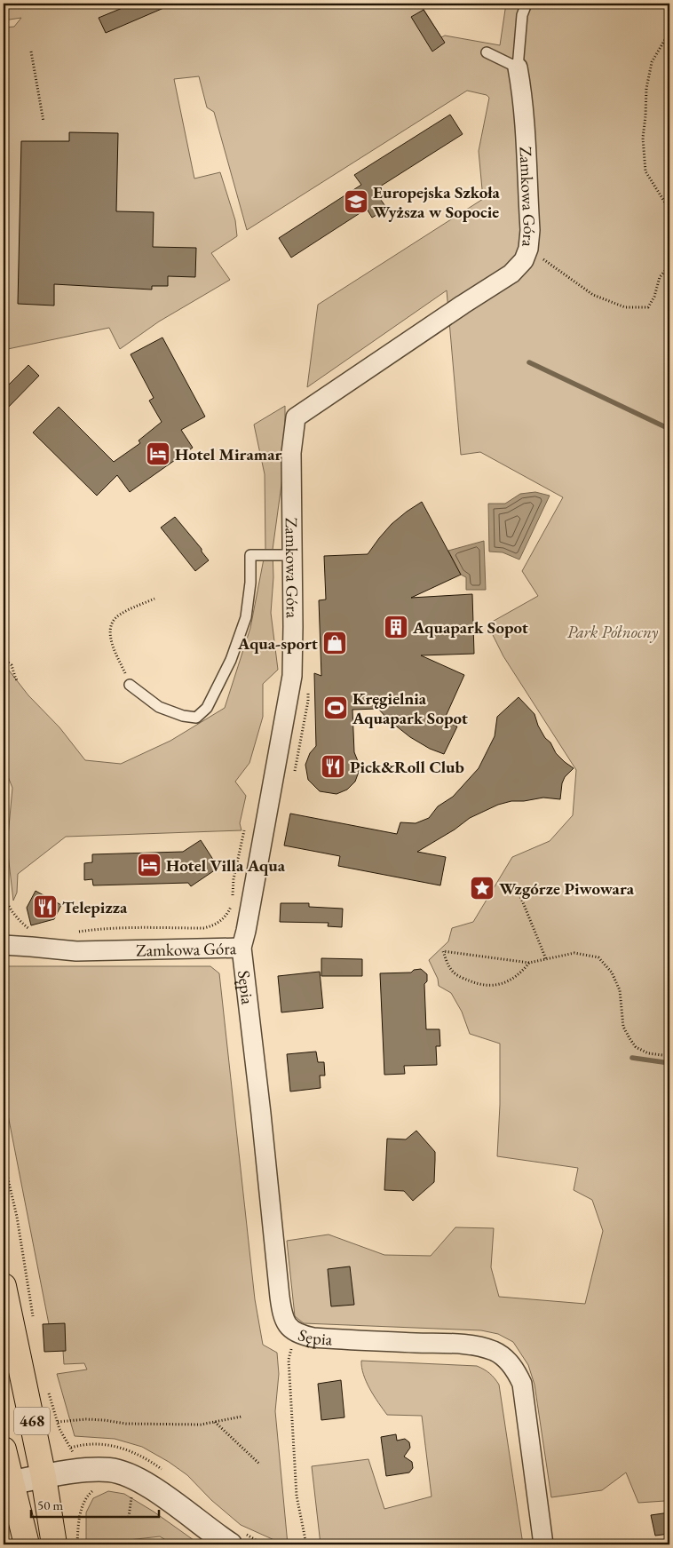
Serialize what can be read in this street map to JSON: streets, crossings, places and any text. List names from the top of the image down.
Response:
{
  "streets": {
    "main road": ["468"],
    "street": ["Zamkowa Góra", "Sępia"]
  },
  "crossings": [
    ["Zamkowa Góra", "Sępia"]
  ],
  "parks": ["Park Północny"],
  "places": {
    "school or university": ["Europejska Szkoła Wyższa w Sopocie"],
    "hotel": ["Hotel Miramar", "Hotel Villa Aqua"],
    "building": ["Aquapark Sopot"],
    "shop": ["Aqua-sport"],
    "sports": ["Kręgielnia Aquapark Sopot"],
    "restaurant": ["Pick&Roll Club", "Telepizza"],
    "place": ["Wzgórze Piwowara"]
  },
  "scale_bar": "50 m"
}
